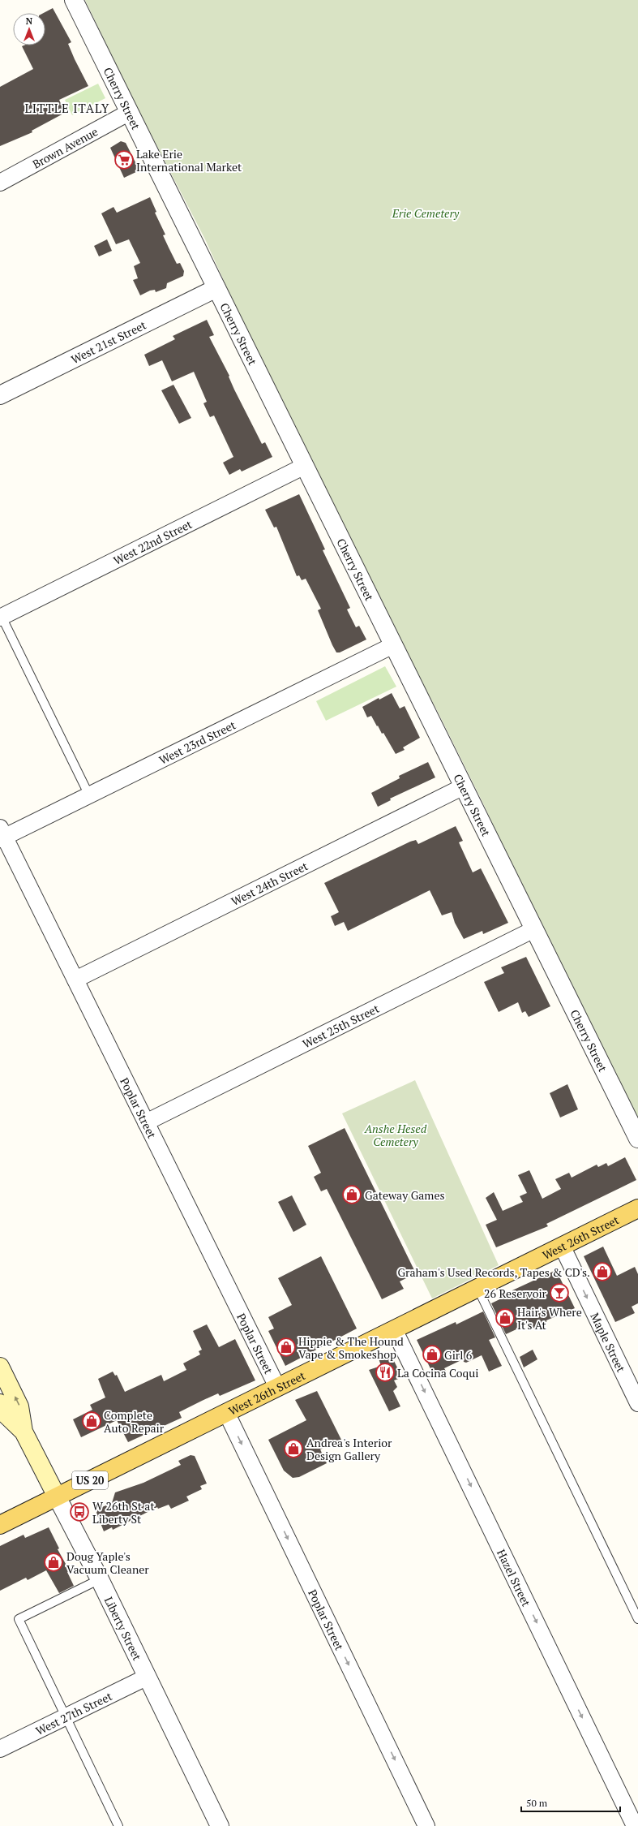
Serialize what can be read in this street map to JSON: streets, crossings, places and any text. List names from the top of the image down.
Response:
{
  "streets": {
    "main road": ["West 26th Street", "US 20", "Liberty Street"],
    "street": [
      "Cherry Street",
      "Brown Avenue",
      "West 21st Street",
      "West 22nd Street",
      "West 23rd Street",
      "West 24th Street",
      "West 25th Street",
      "Poplar Street",
      "Maple Street",
      "Hazel Street",
      "West 27th Street"
    ]
  },
  "crossings": [
    ["Cherry Street", "Brown Avenue"],
    ["Cherry Street", "West 21st Street"],
    ["Cherry Street", "West 22nd Street"],
    ["Cherry Street", "West 23rd Street"],
    ["Cherry Street", "West 24th Street"],
    ["Cherry Street", "West 25th Street"],
    ["West 23rd Street", "Poplar Street"],
    ["West 24th Street", "Poplar Street"],
    ["West 25th Street", "Poplar Street"],
    ["Poplar Street", "West 26th Street"],
    ["West 26th Street", "Maple Street"],
    ["West 26th Street", "Hazel Street"],
    ["West 26th Street", "Liberty Street"],
    ["Liberty Street", "West 27th Street"]
  ],
  "one_way": ["Poplar Street", "Maple Street", "Hazel Street"],
  "districts": ["LITTLE ITALY"],
  "parks": ["Erie Cemetery", "Anshe Hesed Cemetery"],
  "places": {
    "supermarket": ["Lake Erie International Market"],
    "shop": [
      "Gateway Games",
      "Graham's Used Records, Tapes & CD's.",
      "Hair's Where It's At",
      "Hippie & The Hound Vape & Smokeshop",
      "Girl 6",
      "Complete Auto Repair",
      "Andrea's Interior Design Gallery",
      "Doug Yaple's Vacuum Cleaner"
    ],
    "bar": ["26 Reservoir"],
    "restaurant": ["La Cocina Coqui"],
    "bus stop": ["W 26th St at Liberty St"]
  },
  "scale_bar": "50 m",
  "north": "top"
}
